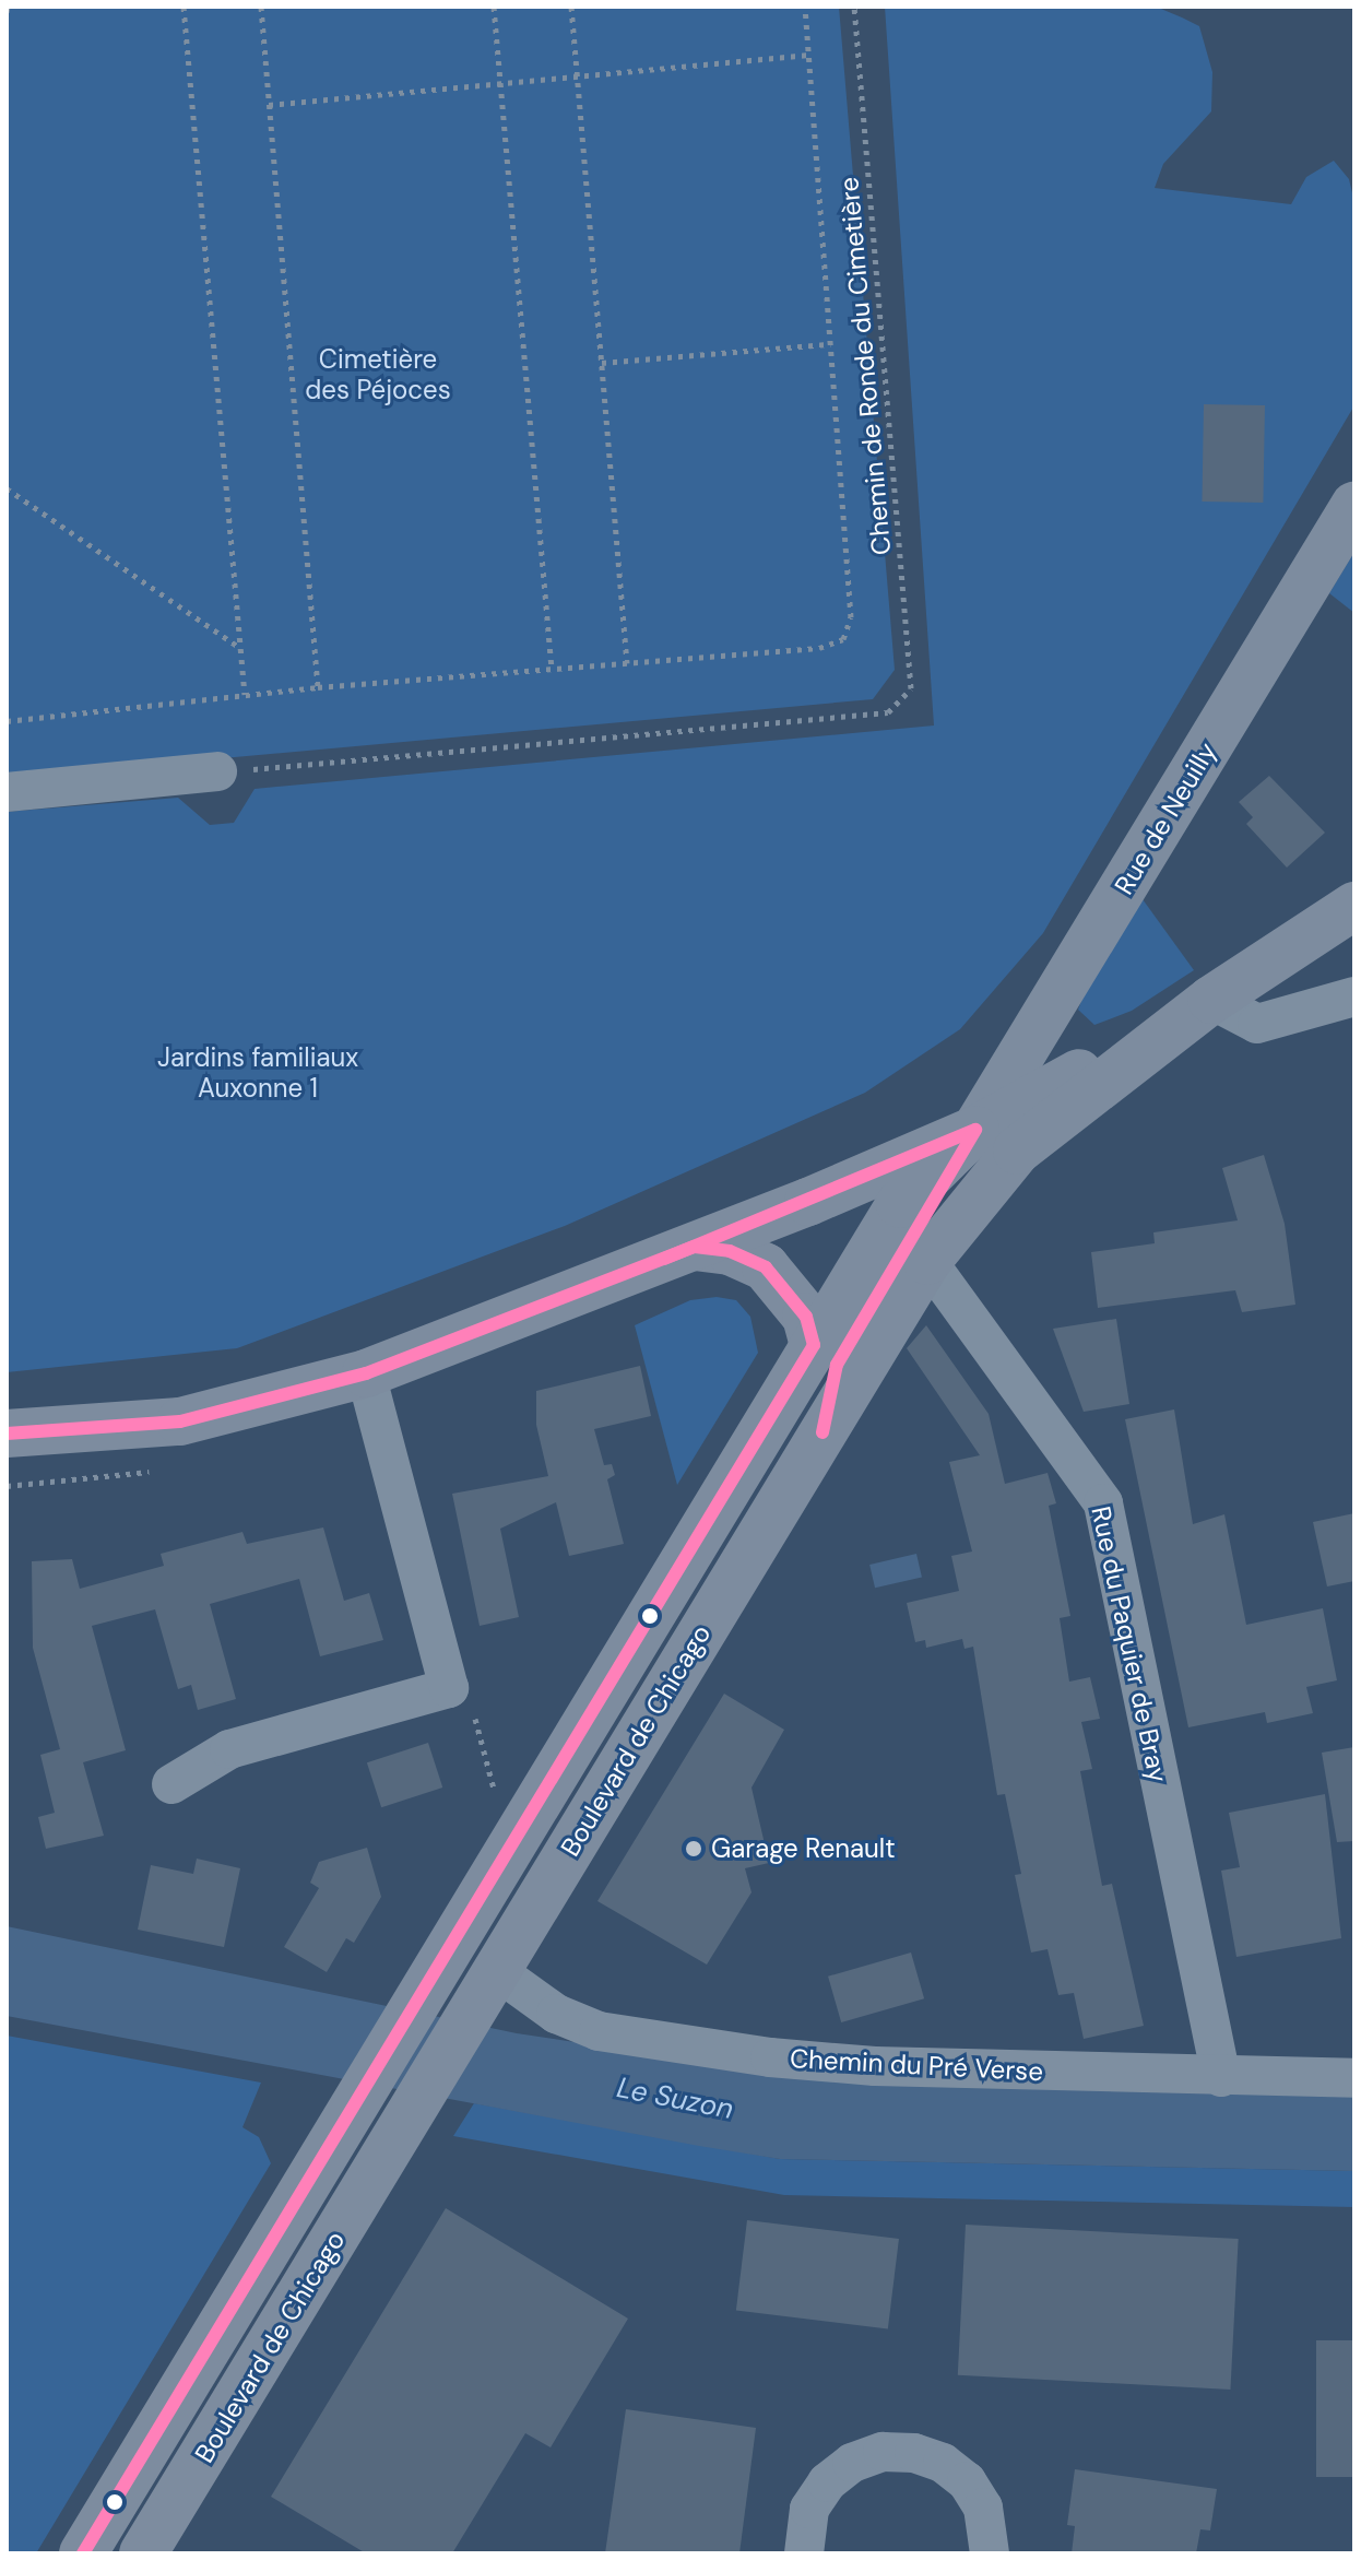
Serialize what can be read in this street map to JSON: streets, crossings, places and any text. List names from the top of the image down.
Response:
{
  "streets": {
    "main road": ["Rue de Neuilly", "Boulevard de Chicago"],
    "street": ["Rue du Paquier de Bray", "Chemin du Pré Verse"],
    "path": ["Chemin de Ronde du Cimetière"]
  },
  "crossings": [
    ["Rue de Neuilly", "Boulevard de Chicago"],
    ["Rue du Paquier de Bray", "Boulevard de Chicago"],
    ["Rue du Paquier de Bray", "Chemin du Pré Verse"],
    ["Boulevard de Chicago", "Chemin du Pré Verse"]
  ],
  "water": ["Le Suzon"],
  "parks": ["Cimetière des Péjoces", "Jardins familiaux Auxonne 1"],
  "places": ["Garage Renault"]
}
